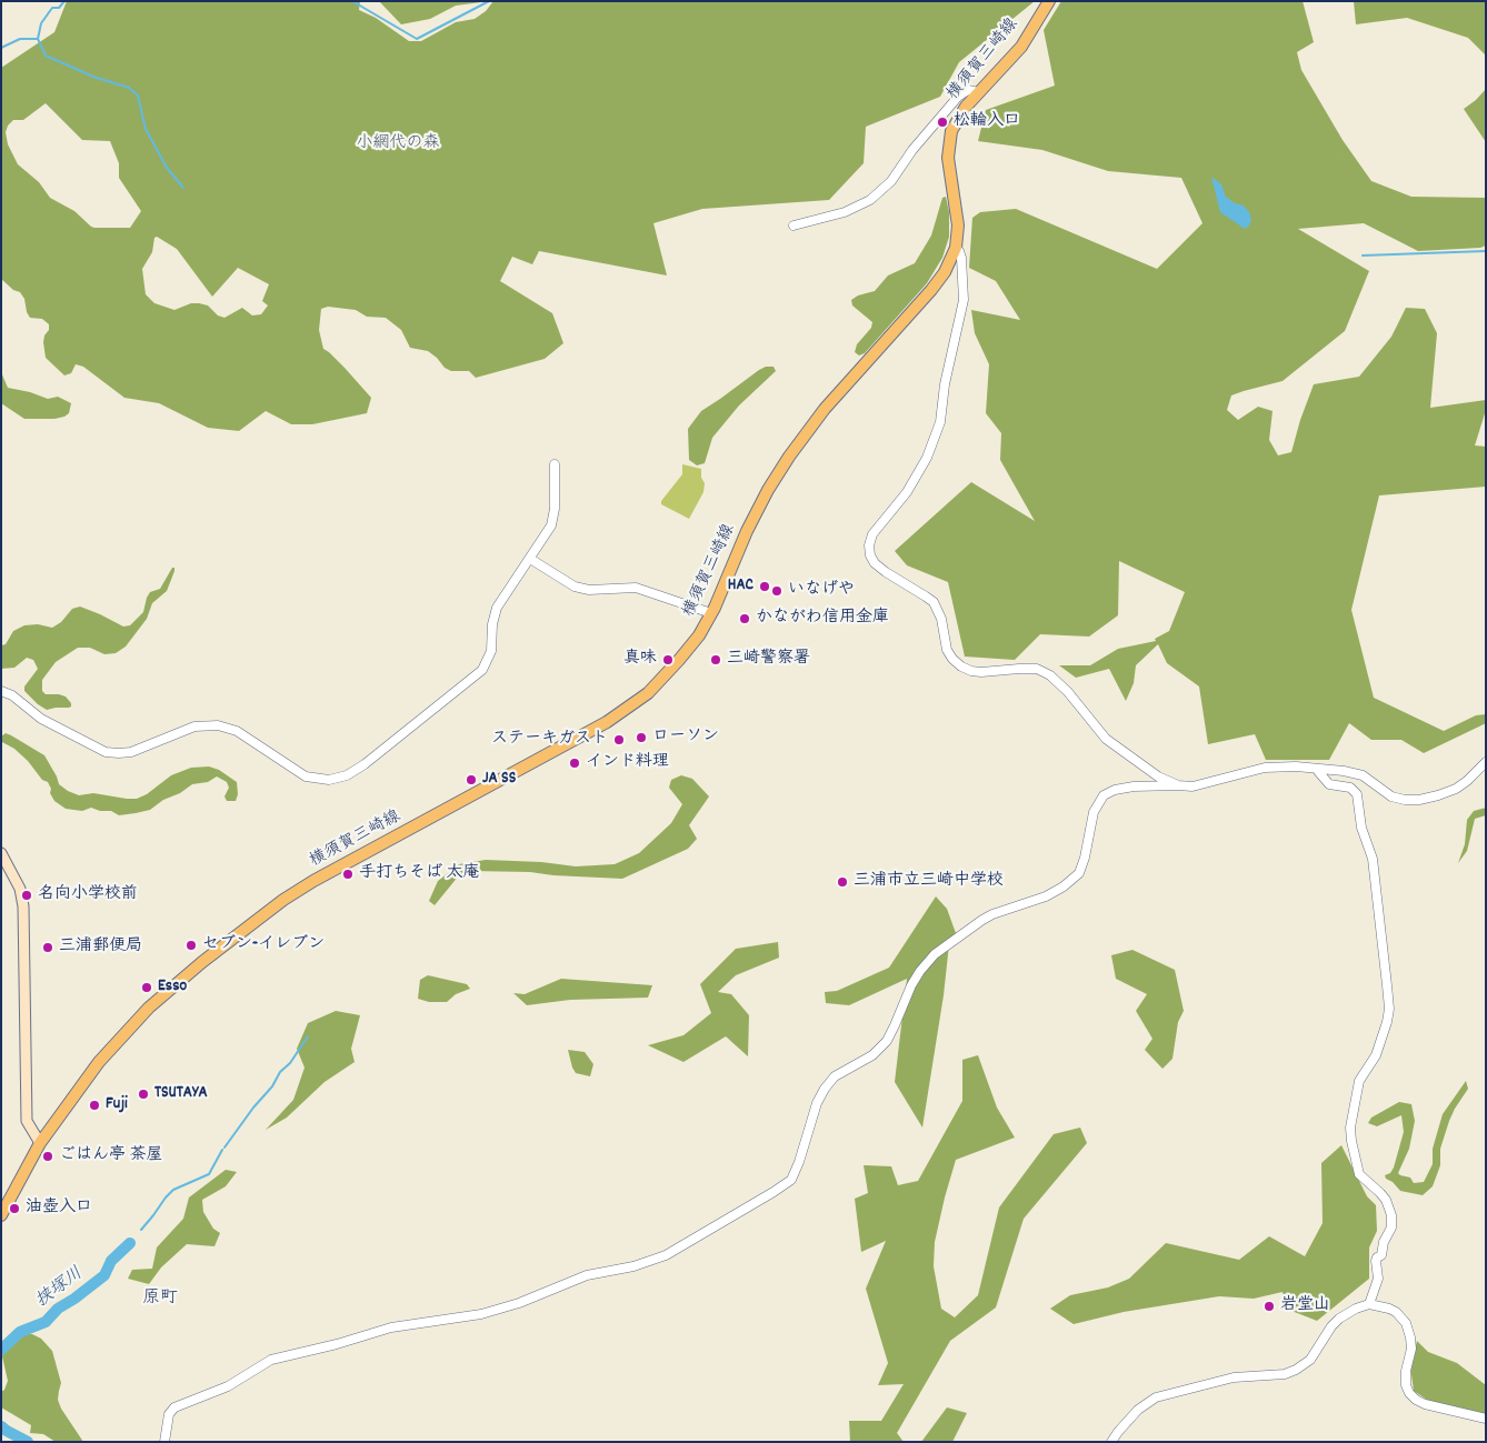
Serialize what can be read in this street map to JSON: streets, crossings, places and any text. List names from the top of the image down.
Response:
{
  "streets": {
    "main road": ["横須賀三崎線"]
  },
  "districts": ["原町"],
  "water": ["挟塚川"],
  "parks": ["小網代の森"],
  "places": [
    "松輪入口",
    "HAC",
    "いなげや",
    "かながわ信用金庫",
    "真味",
    "三崎警察署",
    "ローソン",
    "ステーキガスト",
    "インド料理",
    "JA SS",
    "手打ちそば 太庵",
    "三浦市立三崎中学校",
    "名向小学校前",
    "セブン-イレブン",
    "三浦郵便局",
    "Esso",
    "TSUTAYA",
    "Fuji",
    "ごはん亭 茶屋",
    "油壺入口",
    "岩堂山"
  ]
}
